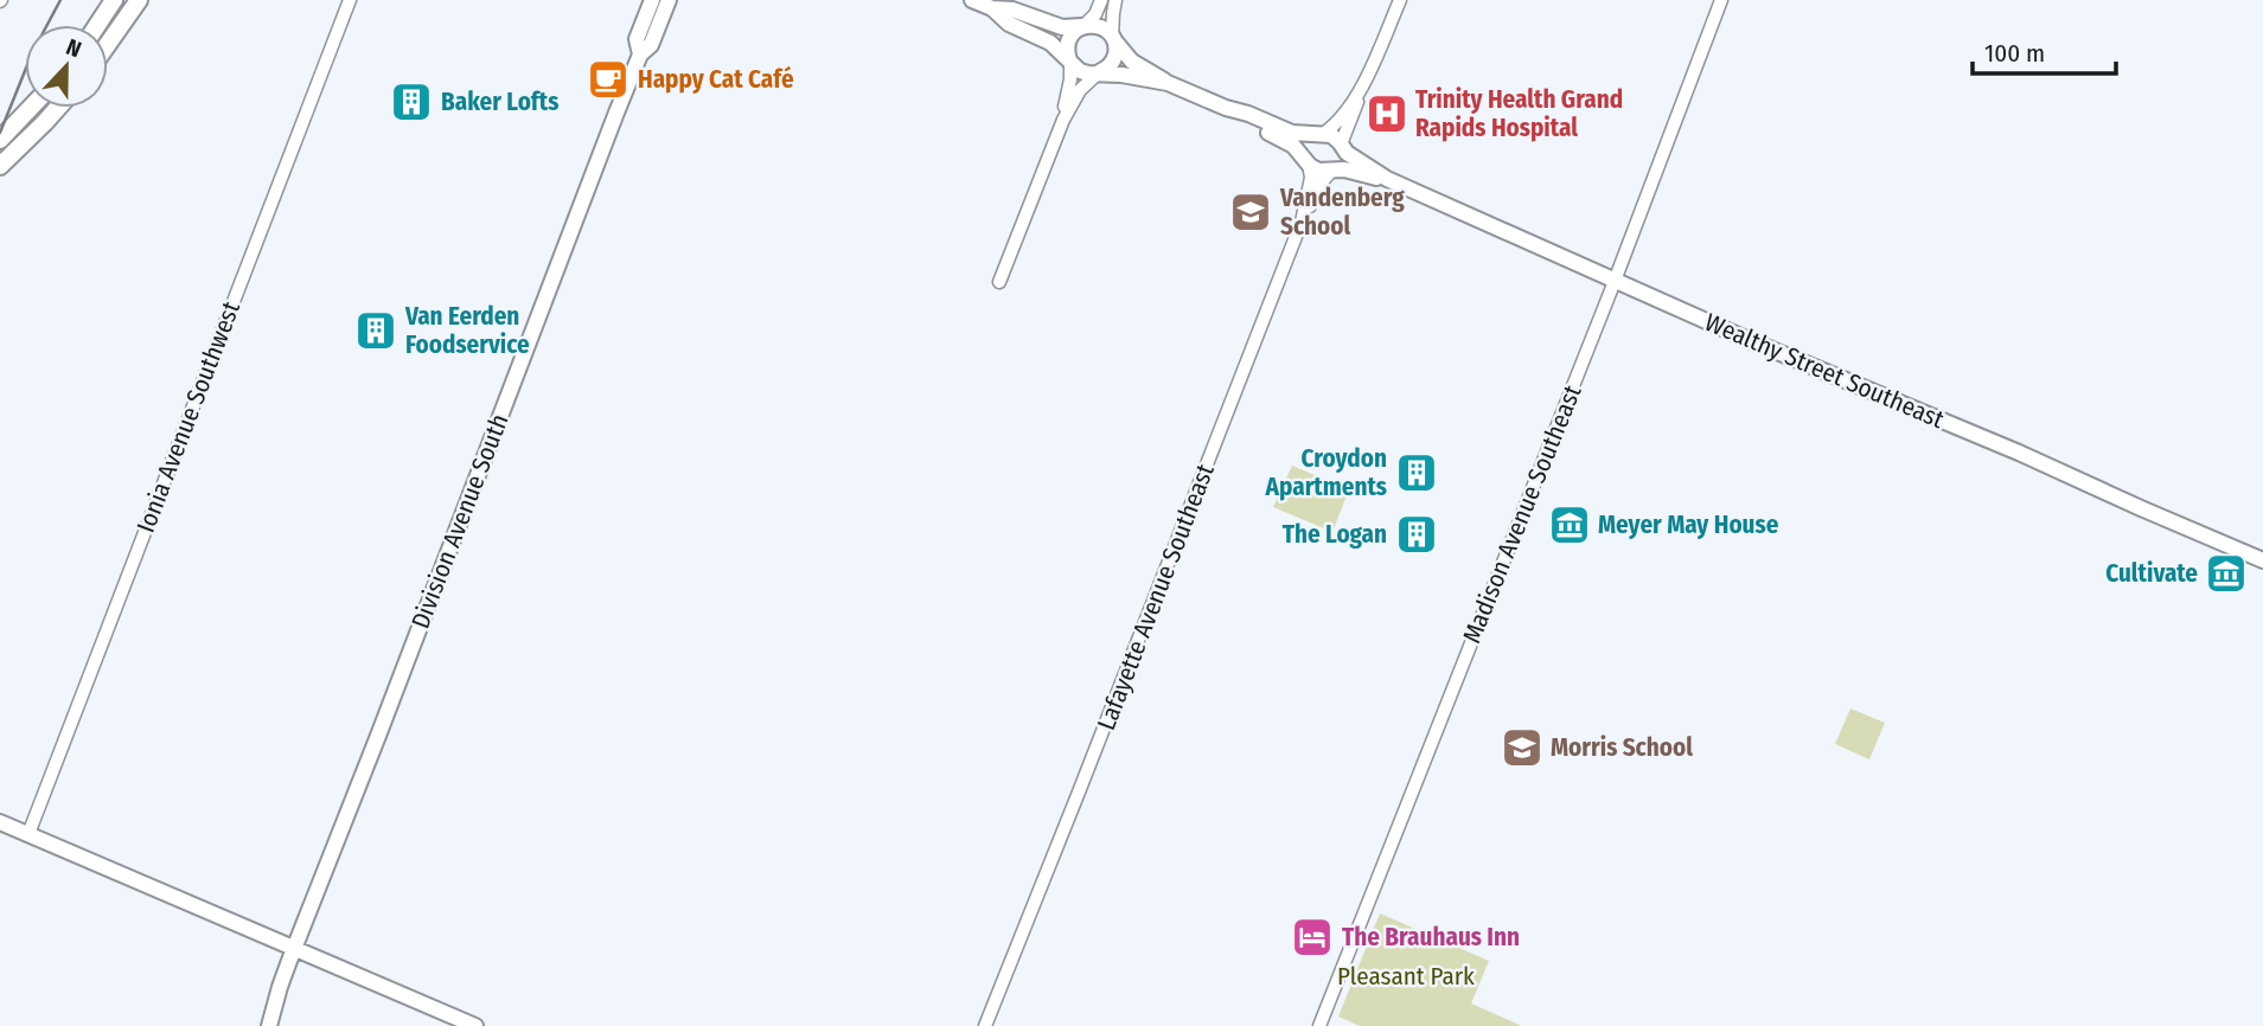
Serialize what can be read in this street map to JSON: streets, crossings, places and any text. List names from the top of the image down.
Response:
{
  "streets": {
    "main road": ["Wealthy Street Southeast", "Division Avenue South"],
    "street": ["Ionia Avenue Southwest", "Madison Avenue Southeast", "Lafayette Avenue Southeast"]
  },
  "crossings": [
    ["Wealthy Street Southeast", "Madison Avenue Southeast"],
    ["Wealthy Street Southeast", "Lafayette Avenue Southeast"]
  ],
  "parks": ["Pleasant Park"],
  "places": {
    "cafe": ["Happy Cat Café"],
    "building": [
      "Baker Lofts",
      "Van Eerden Foodservice",
      "Croydon Apartments",
      "The Logan"
    ],
    "hospital": ["Trinity Health Grand Rapids Hospital"],
    "school or university": ["Vandenberg School", "Morris School"],
    "museum": ["Meyer May House", "Cultivate"],
    "hotel": ["The Brauhaus Inn"]
  },
  "scale_bar": "100 m",
  "north": "top"
}
